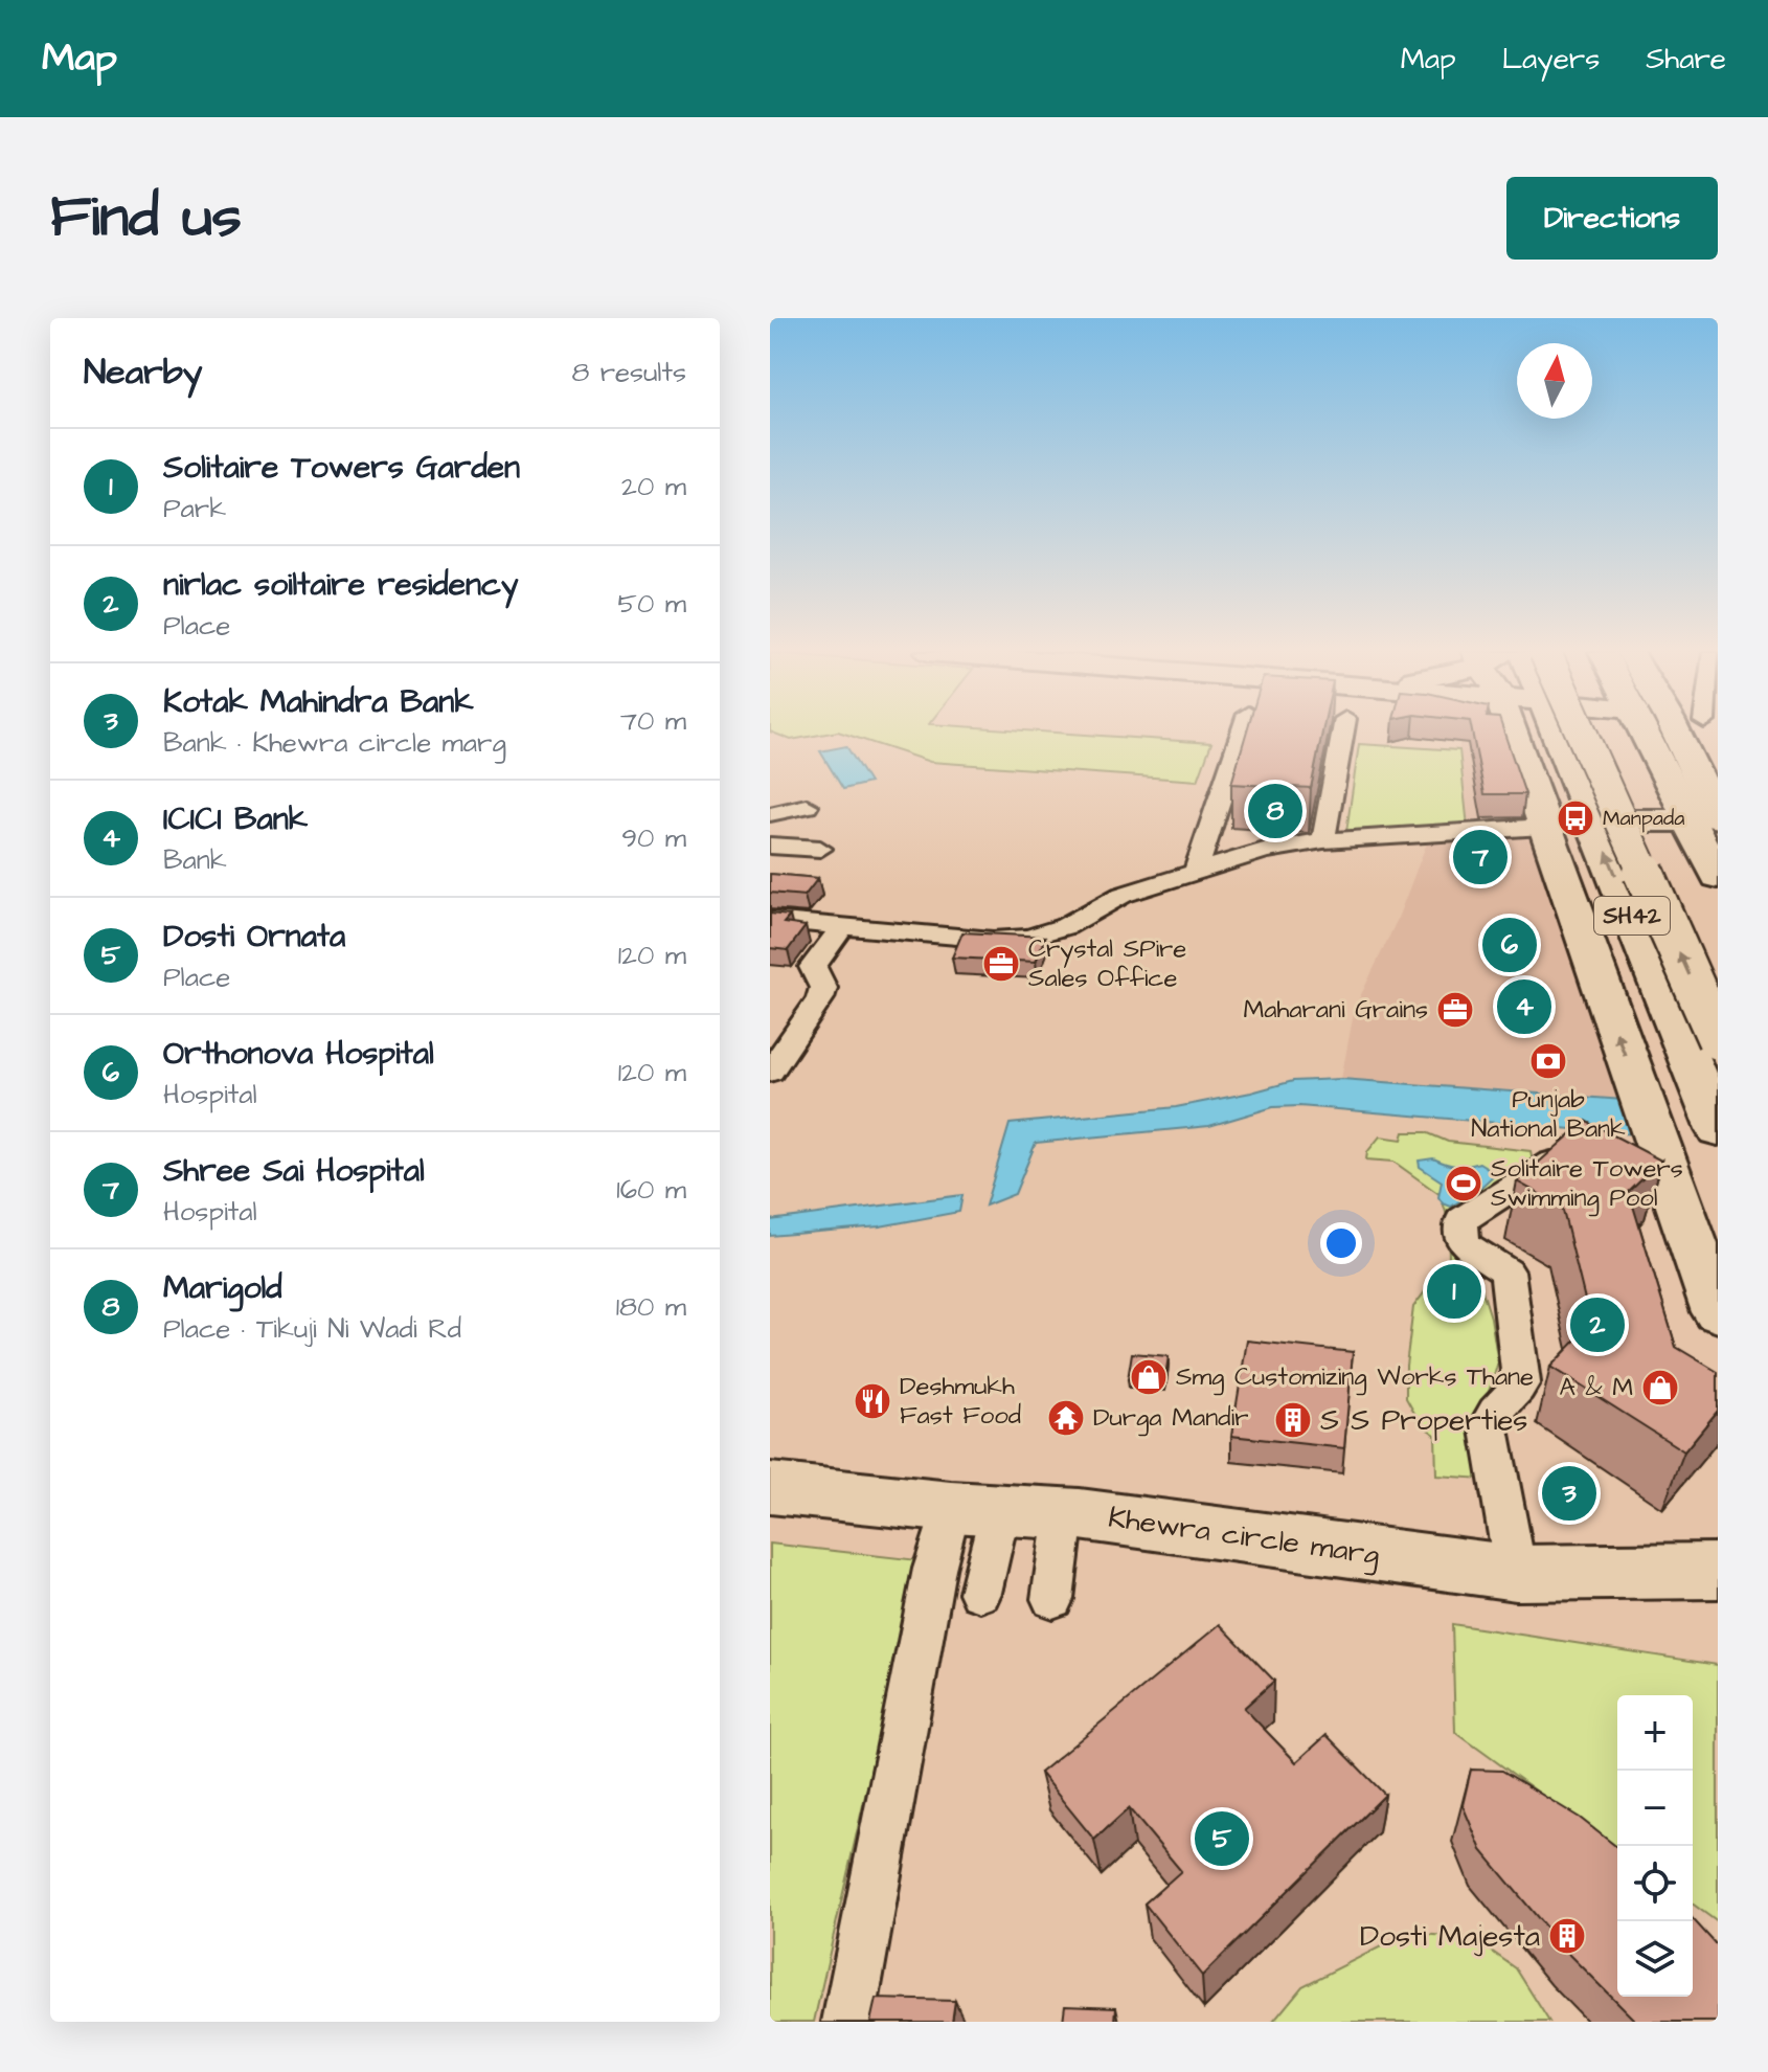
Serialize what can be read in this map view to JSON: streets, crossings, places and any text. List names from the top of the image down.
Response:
{
  "streets": {
    "main road": ["SH42", "Khewra circle marg"]
  },
  "places": {
    "bus stop": ["Manpada"],
    "office": ["Crystal SPire Sales Office", "Maharani Grains"],
    "bank": ["Punjab National Bank"],
    "sports": ["Solitaire Towers Swimming Pool"],
    "shop": ["Smg Customizing Works Thane", "A & M"],
    "restaurant": ["Deshmukh Fast Food"],
    "temple": ["Durga Mandir"],
    "building": ["S S Properties", "Dosti Majesta"]
  },
  "north": "top",
  "page": {
    "header": "Map",
    "nav": ["Map", "Layers", "Share"],
    "title": "Find us",
    "buttons": "Directions",
    "heading": ["Nearby", "8 results"],
    "list": [
      {
        "mark": "1",
        "name": "Solitaire Towers Garden",
        "note": "Park",
        "value": "20 m"
      },
      {
        "mark": "2",
        "name": "nirlac soiltaire residency",
        "note": "Place",
        "value": "50 m"
      },
      {
        "mark": "3",
        "name": "Kotak Mahindra Bank",
        "note": "Bank · Khewra circle marg",
        "value": "70 m"
      },
      {
        "mark": "4",
        "name": "ICICI Bank",
        "note": "Bank",
        "value": "90 m"
      },
      {
        "mark": "5",
        "name": "Dosti Ornata",
        "note": "Place",
        "value": "120 m"
      },
      {
        "mark": "6",
        "name": "Orthonova Hospital",
        "note": "Hospital",
        "value": "120 m"
      },
      {
        "mark": "7",
        "name": "Shree Sai Hospital",
        "note": "Hospital",
        "value": "160 m"
      },
      {
        "mark": "8",
        "name": "Marigold",
        "note": "Place · Tikuji Ni Wadi Rd",
        "value": "180 m"
      }
    ],
    "pins": [
      "8",
      "7",
      "6",
      "4",
      "1",
      "2",
      "3",
      "5"
    ],
    "map_buttons": ["+", "−"]
  }
}
